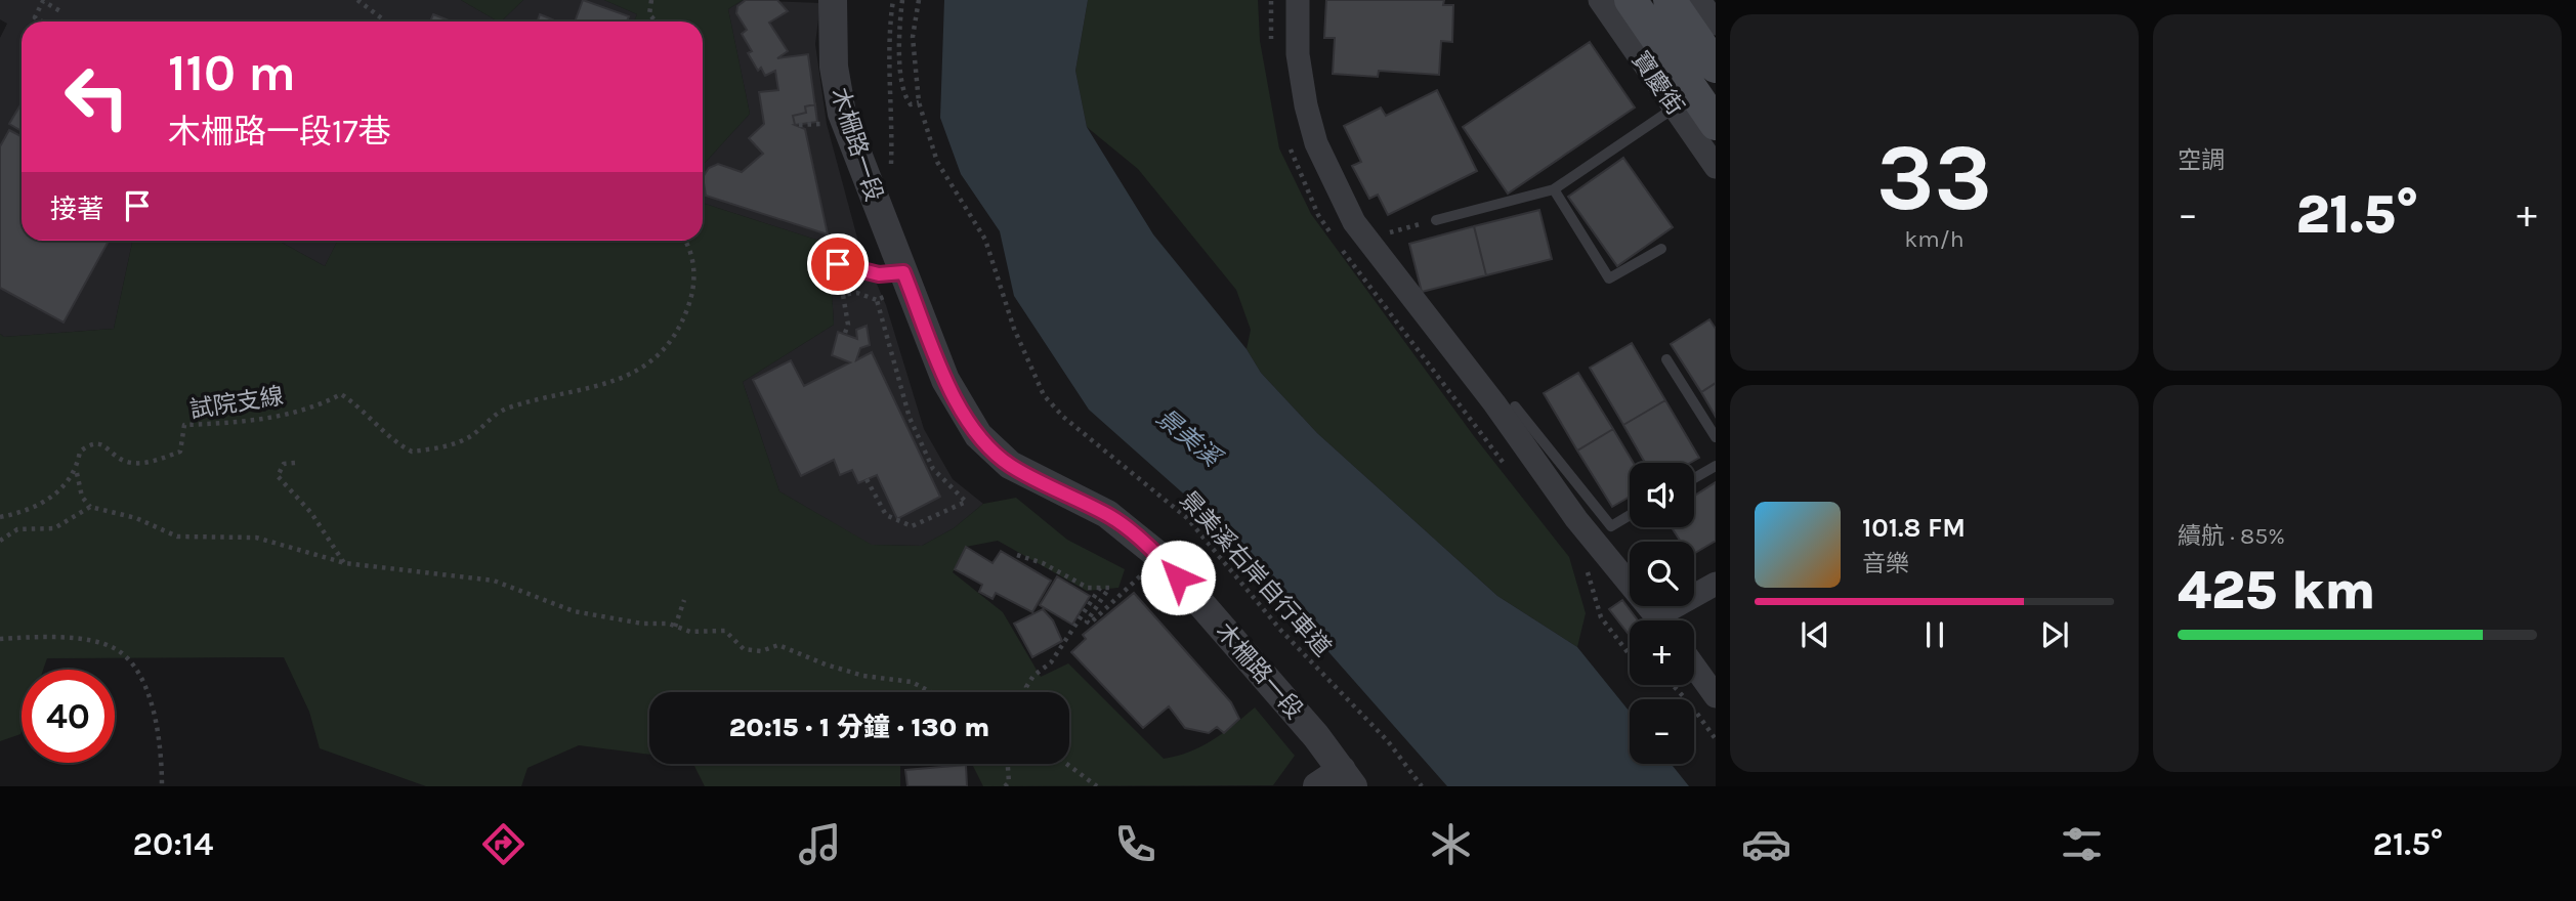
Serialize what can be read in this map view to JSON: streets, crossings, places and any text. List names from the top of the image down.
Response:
{
  "streets": {
    "street": ["寶慶街", "木柵路一段"],
    "path": ["試院支線", "景美溪右岸自行車道"]
  },
  "water": ["景美溪"],
  "page": {
    "tile": [
      ["33", "km/h"],
      "空調",
      ["續航 · 85%", "425 km"]
    ],
    "turn": ["110 m", "木柵路一段17巷"],
    "then": "接著",
    "heat": ["−", "21.5°", "+"],
    "map_buttons": ["+", "−"],
    "song": ["101.8 FM", "音樂"],
    "limit": "40",
    "trip": "20:15 · 1 分鐘 · 130 m",
    "tabs": ["20:14", "21.5°"]
  }
}
